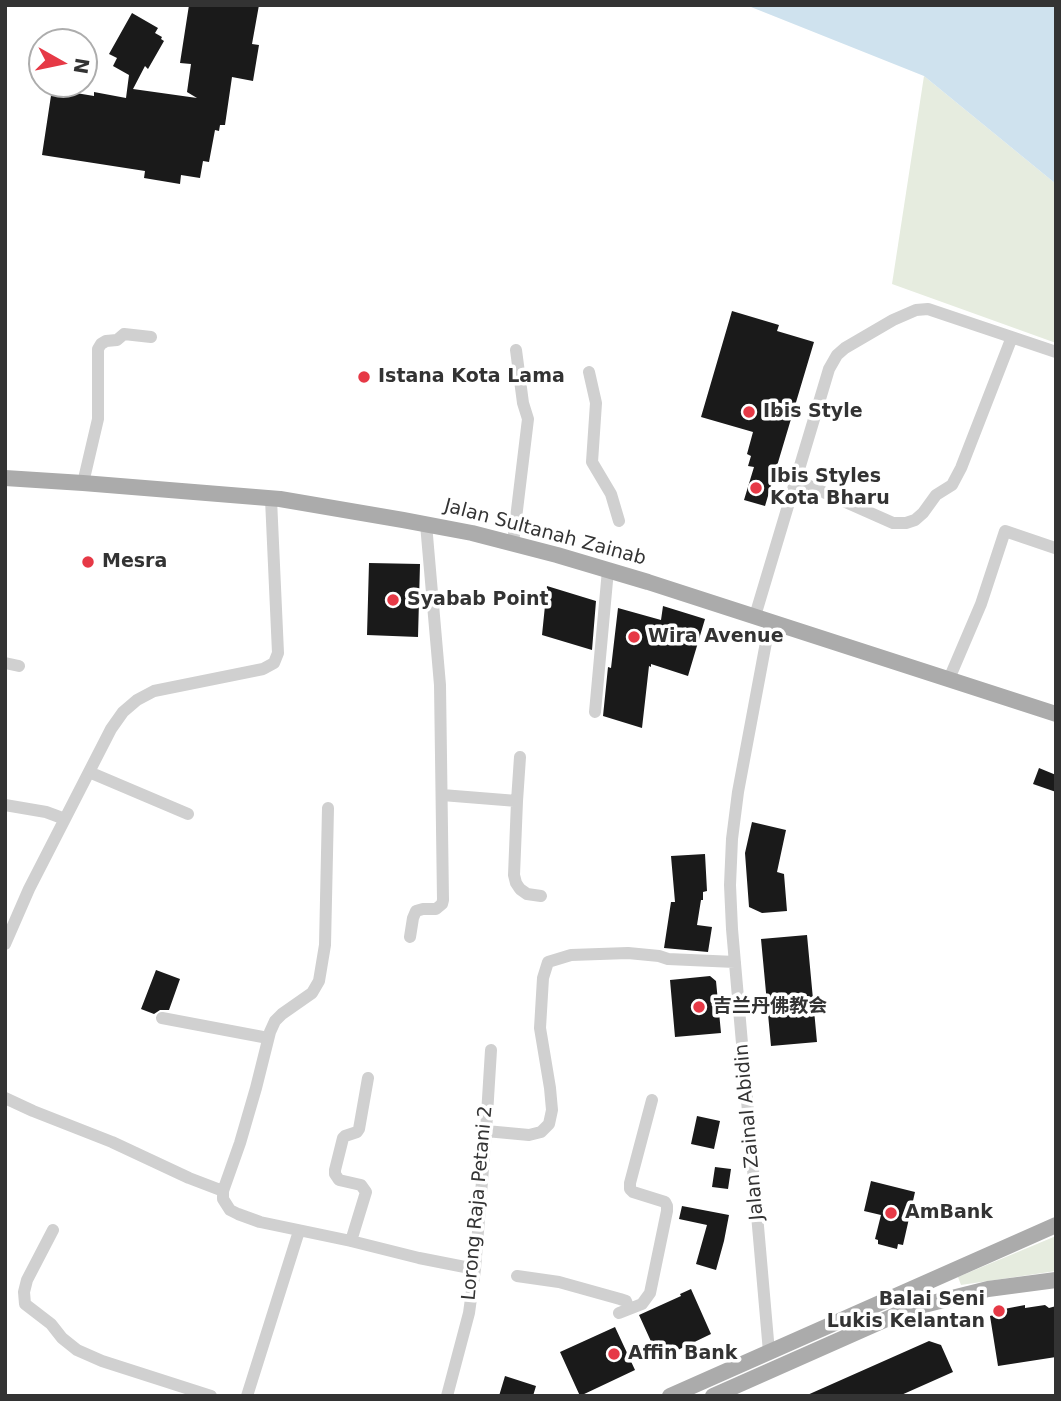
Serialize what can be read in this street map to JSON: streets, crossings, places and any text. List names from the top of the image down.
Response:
{
  "streets": {
    "main road": ["Jalan Sultanah Zainab"],
    "street": ["Jalan Zainal Abidin", "Lorong Raja Petani 2"]
  },
  "crossings": [
    ["Jalan Sultanah Zainab", "Jalan Zainal Abidin"]
  ],
  "places": [
    "Istana Kota Lama",
    "Ibis Style",
    "Ibis Styles Kota Bharu",
    "Mesra",
    "Syabab Point",
    "Wira Avenue",
    "吉兰丹佛教会",
    "AmBank",
    "Balai Seni Lukis Kelantan",
    "Affin Bank"
  ],
  "north": "right"
}
